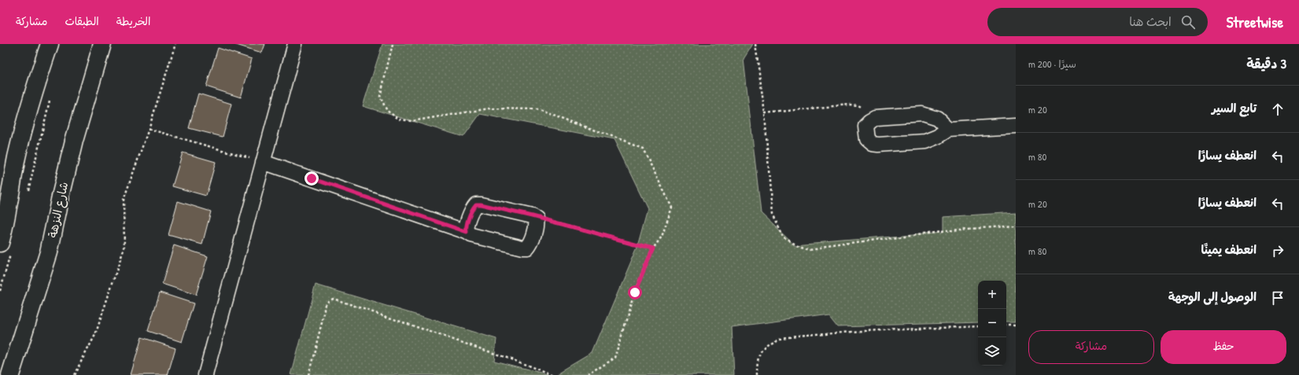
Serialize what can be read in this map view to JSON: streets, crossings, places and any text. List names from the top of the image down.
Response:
{
  "streets": {
    "main road": ["شارع النزهة"]
  },
  "page": {
    "header": "Streetwise",
    "search": "ابحث هنا",
    "nav": ["الخريطة", "الطبقات", "مشاركة"],
    "heading": ["3 دقيقة", "سيرًا · 200 m"],
    "list": [
      ["تابع السير", "20 m"],
      ["انعطف يسارًا", "80 m"],
      ["انعطف يسارًا", "20 m"],
      ["انعطف يمينًا", "80 m"],
      "الوصول إلى الوجهة"
    ],
    "map_buttons": ["+", "−"],
    "buttons": ["حفظ", "مشاركة"]
  }
}
